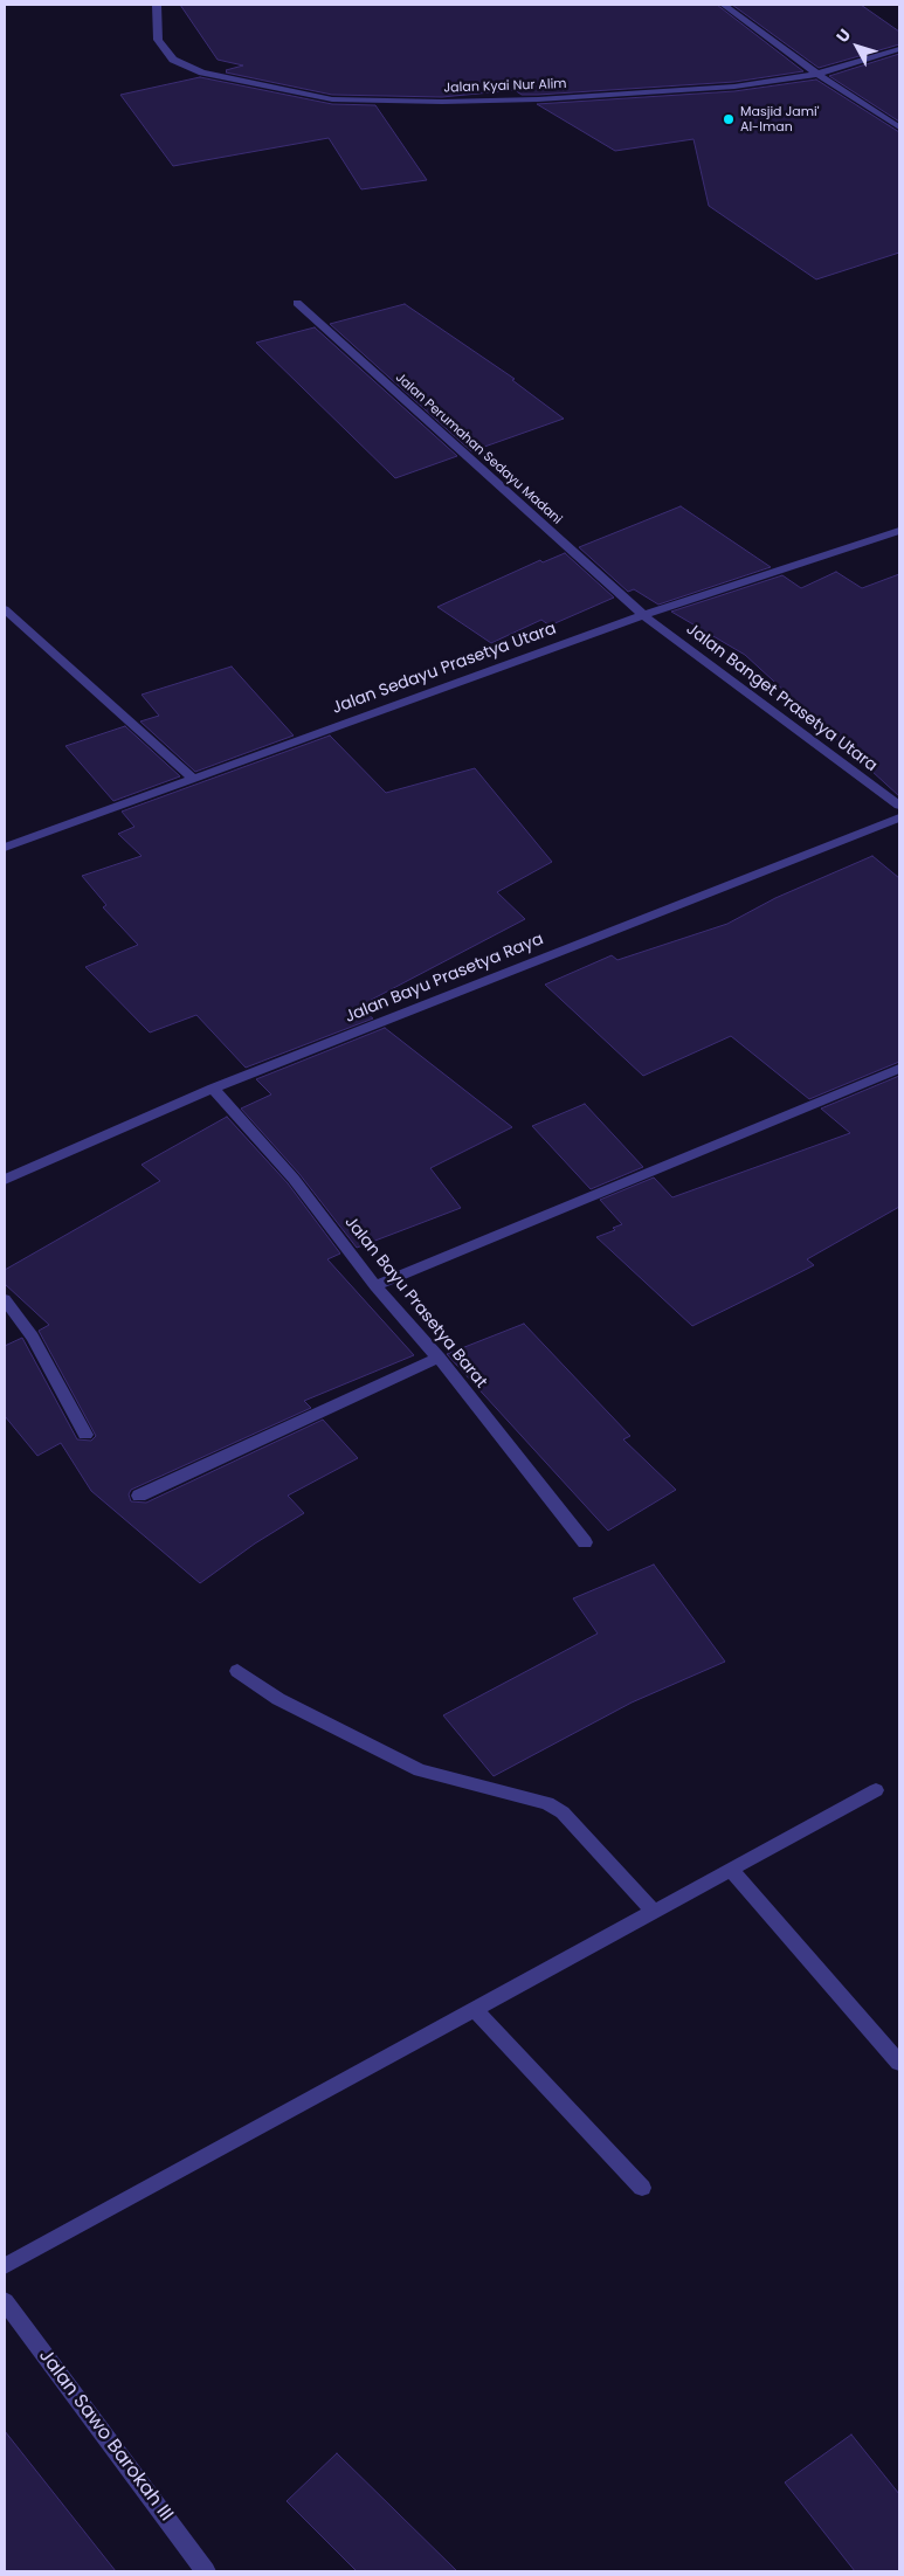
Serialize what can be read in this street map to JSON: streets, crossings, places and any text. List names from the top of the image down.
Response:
{
  "streets": {
    "street": [
      "Jalan Kyai Nur Alim",
      "Jalan Perumahan Sedayu Madani",
      "Jalan Sedayu Prasetya Utara",
      "Jalan Banget Prasetya Utara",
      "Jalan Bayu Prasetya Raya",
      "Jalan Bayu Prasetya Barat",
      "Jalan Sawo Barokah III"
    ]
  },
  "crossings": [
    ["Jalan Perumahan Sedayu Madani", "Jalan Sedayu Prasetya Utara"],
    ["Jalan Perumahan Sedayu Madani", "Jalan Banget Prasetya Utara"],
    ["Jalan Sedayu Prasetya Utara", "Jalan Banget Prasetya Utara"],
    ["Jalan Bayu Prasetya Raya", "Jalan Bayu Prasetya Barat"]
  ],
  "places": ["Masjid Jami' Al-Iman"],
  "north": "top left"
}
